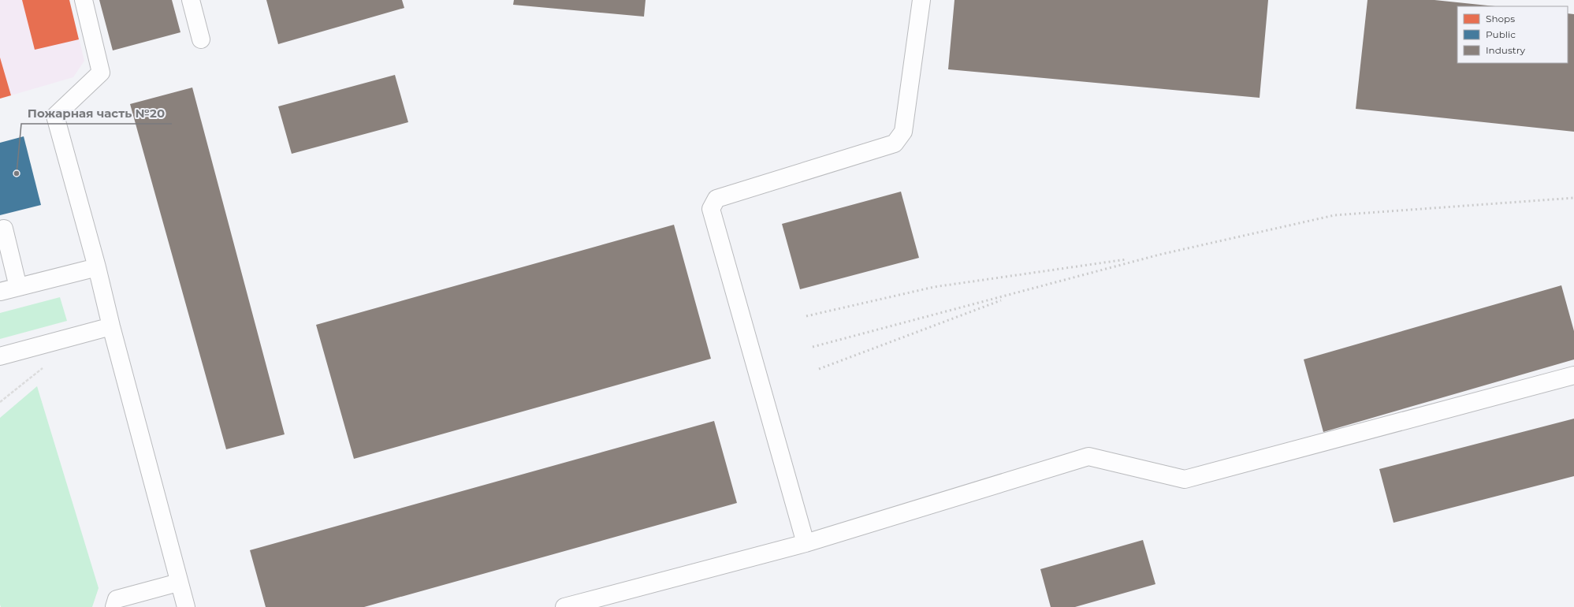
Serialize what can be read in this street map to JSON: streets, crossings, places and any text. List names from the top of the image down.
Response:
{
  "places": ["Пожарная часть №20"],
  "legend": ["Shops", "Public", "Industry"]
}
